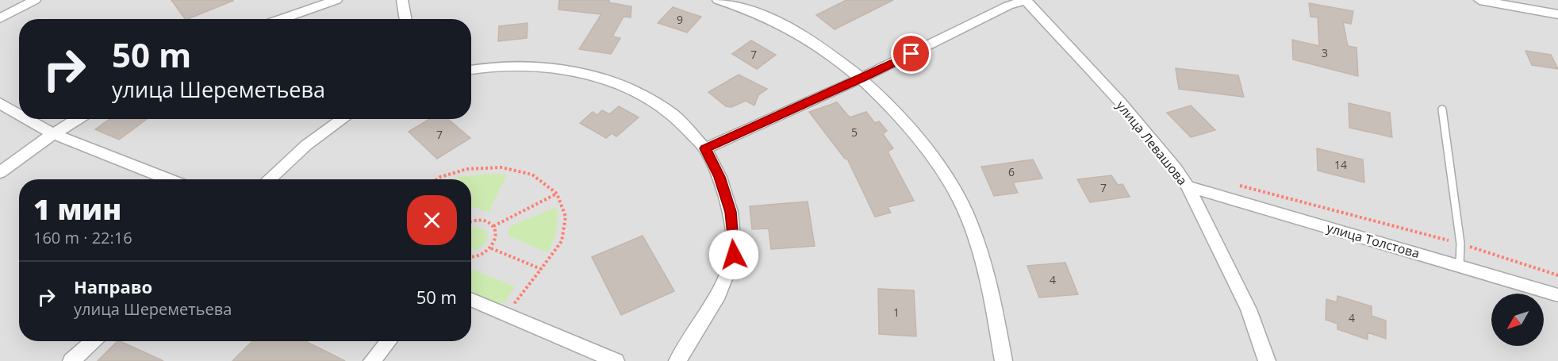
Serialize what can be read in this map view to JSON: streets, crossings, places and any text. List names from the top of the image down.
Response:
{
  "streets": {
    "street": ["улица Левашова", "улица Толстова"]
  },
  "crossings": [
    ["улица Левашова", "улица Толстова"]
  ],
  "house_numbers": [
    "9",
    "3",
    "7",
    "5",
    "7",
    "14",
    "6",
    "7",
    "4",
    "1",
    "4"
  ],
  "north": "bottom left",
  "page": {
    "turn": ["50 m", "улица Шереметьева"],
    "heading": ["1 мин", "160 m · 22:16"],
    "list": [
      {
        "name": "Направо",
        "note": "улица Шереметьева",
        "value": "50 m"
      }
    ]
  }
}
